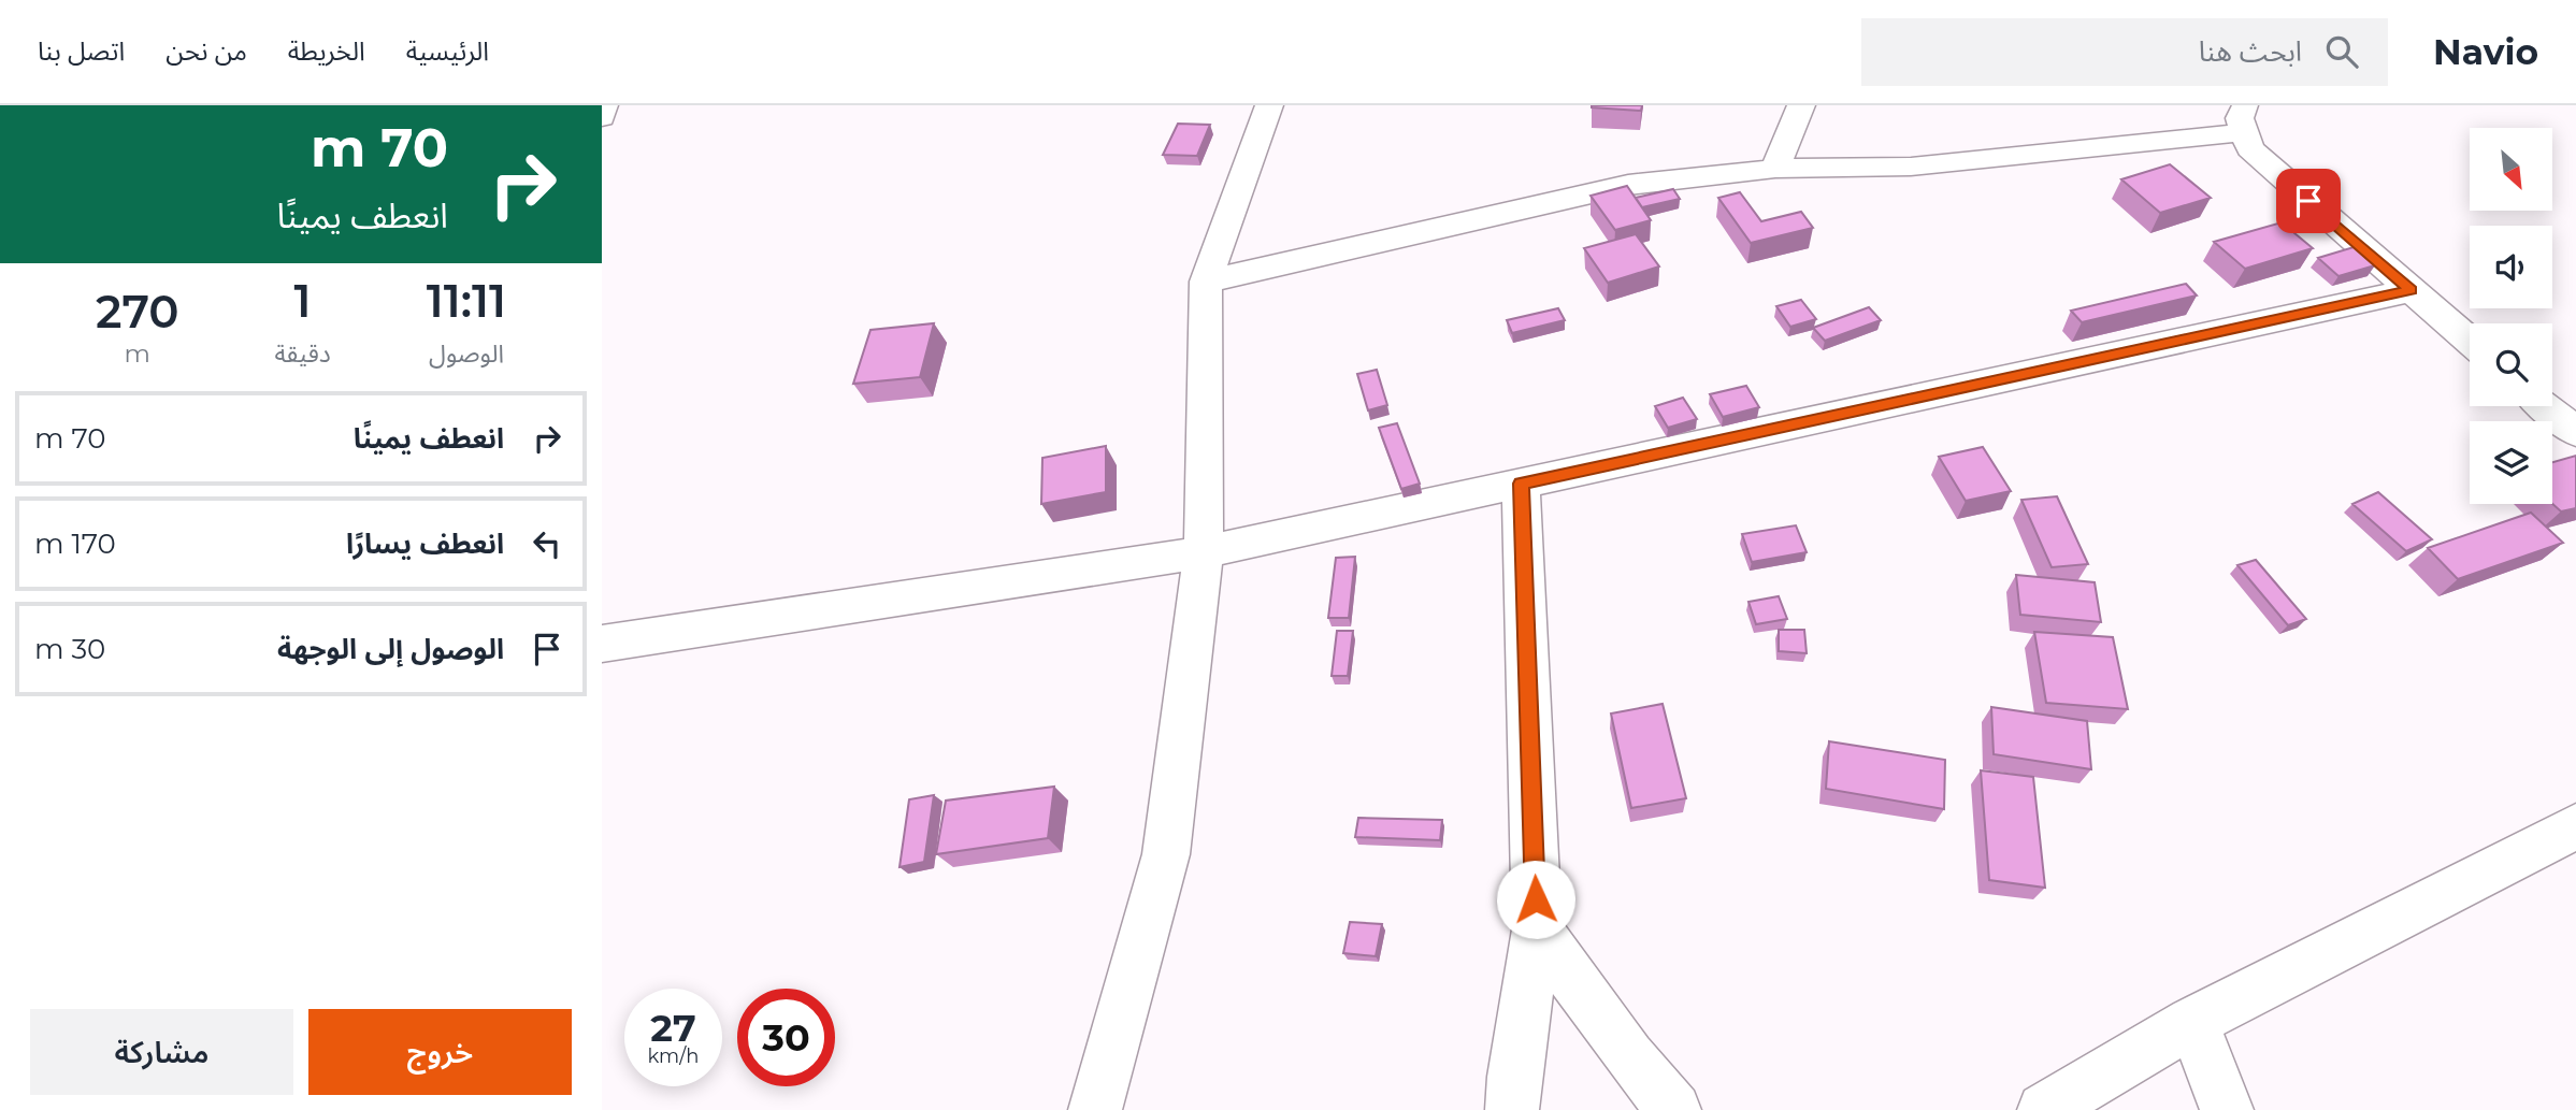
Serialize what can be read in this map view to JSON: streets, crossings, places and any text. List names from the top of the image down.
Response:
{
  "north": "bottom right",
  "page": {
    "header": "Navio",
    "search": "ابحث هنا",
    "nav": [
      "الرئيسية",
      "الخريطة",
      "من نحن",
      "اتصل بنا"
    ],
    "turn": ["70 m", "انعطف يمينًا"],
    "eta": [
      "11:11",
      "الوصول",
      "1",
      "دقيقة",
      "270",
      "m"
    ],
    "list": [
      {
        "name": "انعطف يمينًا",
        "value": "70 m"
      },
      {
        "name": "انعطف يسارًا",
        "value": "170 m"
      },
      {
        "name": "الوصول إلى الوجهة",
        "value": "30 m"
      }
    ],
    "speed": "27 km/h",
    "limit": "30",
    "buttons": ["خروج", "مشاركة"]
  }
}
